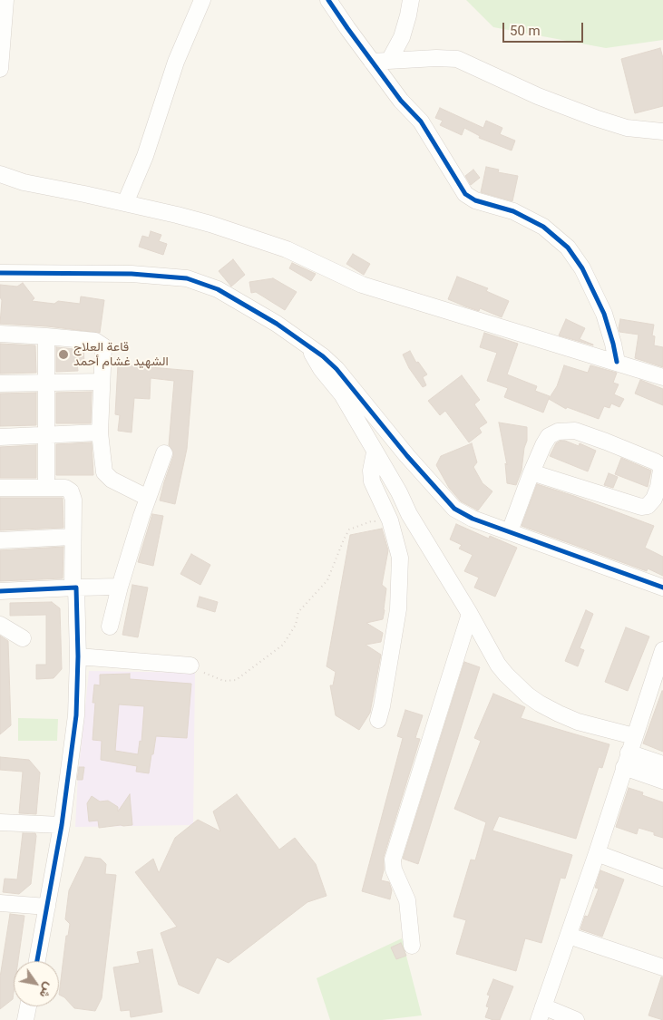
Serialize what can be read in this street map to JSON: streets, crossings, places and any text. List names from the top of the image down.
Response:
{
  "places": ["قاعة العلاج الشهيد غشام أحمد"],
  "scale_bar": "50 m",
  "north": "bottom right"
}
